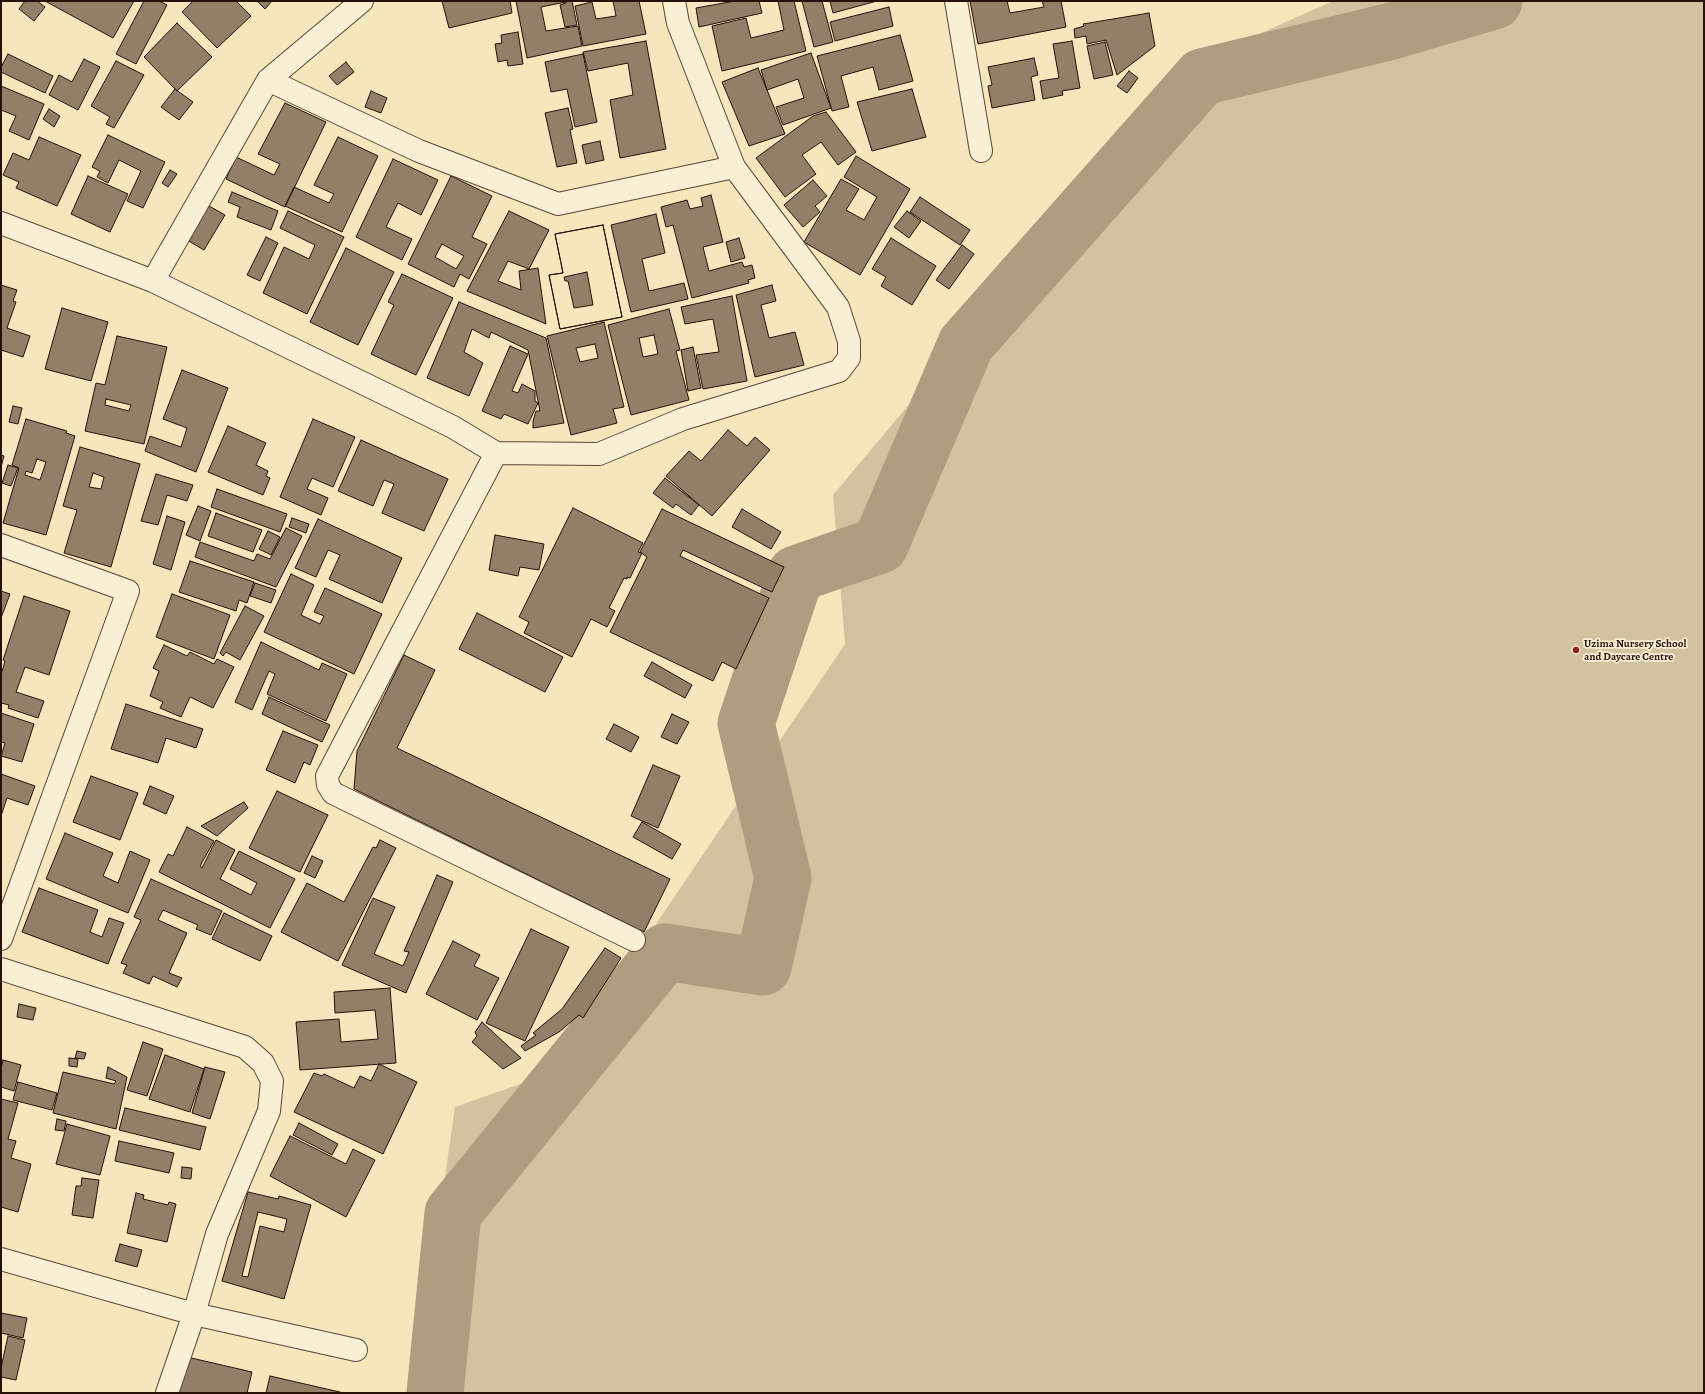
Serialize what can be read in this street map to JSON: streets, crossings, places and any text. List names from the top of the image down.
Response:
{
  "places": ["Uzima Nursery School and Daycare Centre"]
}
